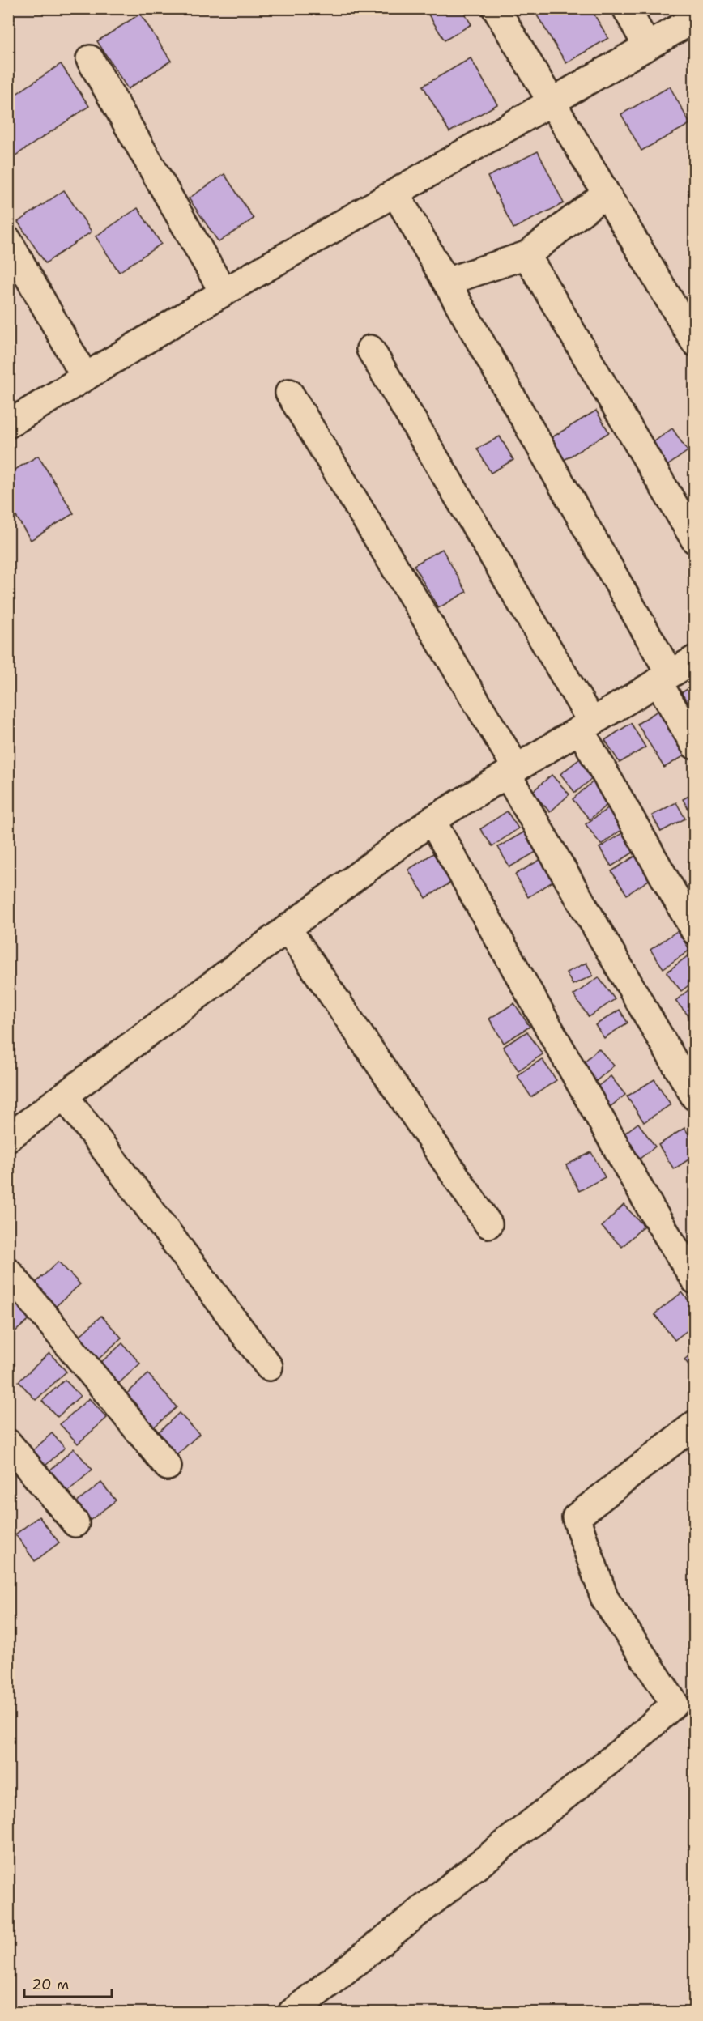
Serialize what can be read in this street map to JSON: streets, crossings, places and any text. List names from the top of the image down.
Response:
{
  "scale_bar": "20 m"
}
